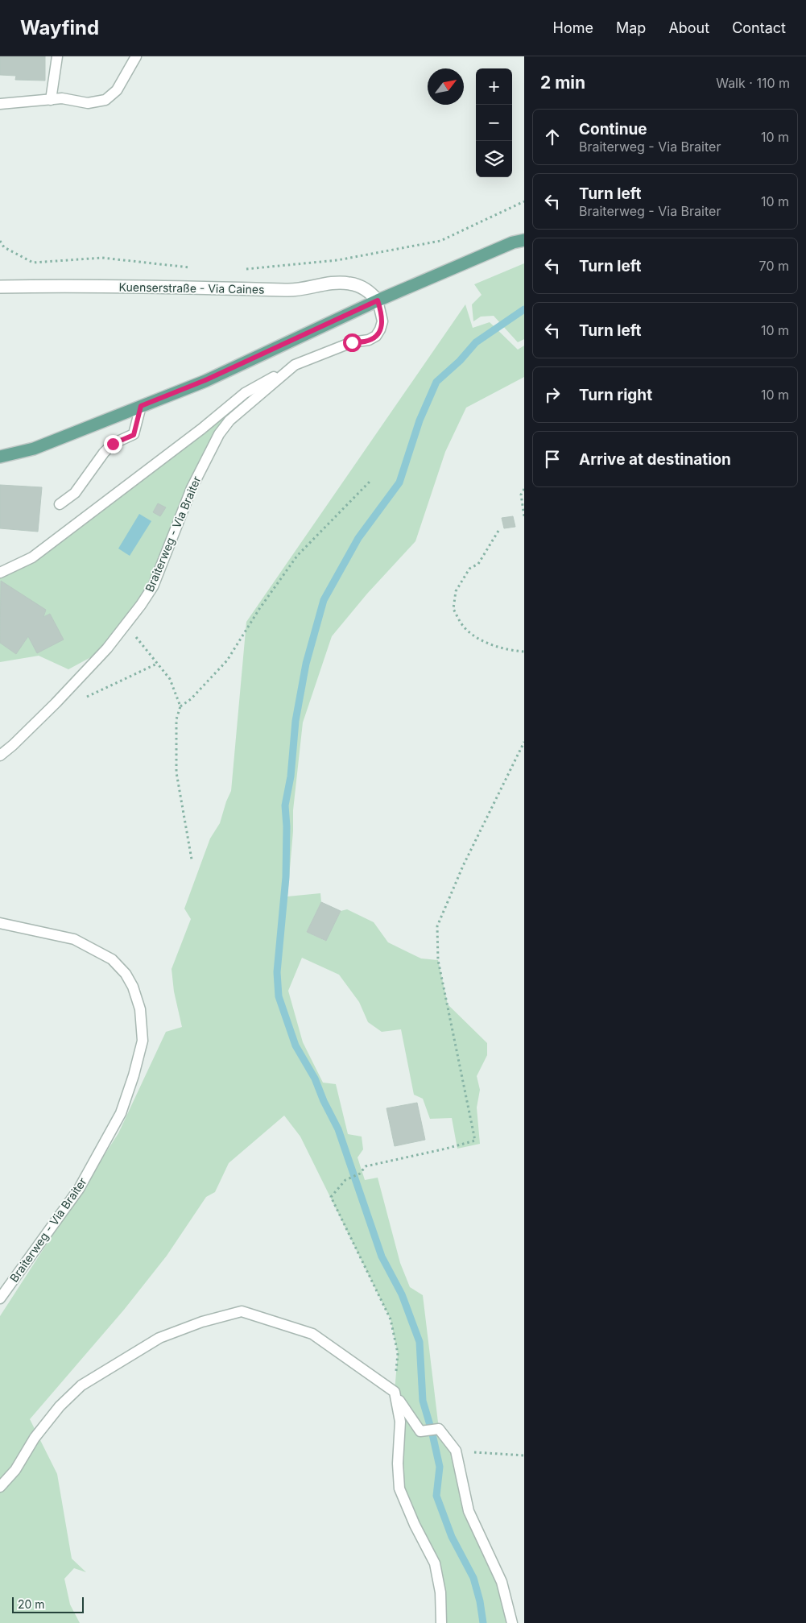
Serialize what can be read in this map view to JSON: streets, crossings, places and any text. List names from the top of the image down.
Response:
{
  "streets": {
    "street": ["Kuenserstraße - Via Caines"],
    "lane": ["Braiterweg - Via Braiter"]
  },
  "crossings": [
    ["Kuenserstraße - Via Caines", "Braiterweg - Via Braiter"]
  ],
  "scale_bar": "20 m",
  "north": "top right",
  "page": {
    "header": "Wayfind",
    "nav": [
      "Home",
      "Map",
      "About",
      "Contact"
    ],
    "heading": ["2 min", "Walk · 110 m"],
    "map_buttons": ["+", "−"],
    "list": [
      ["Continue", "Braiterweg - Via Braiter", "10 m"],
      ["Turn left", "Braiterweg - Via Braiter", "10 m"],
      ["Turn left", "70 m"],
      ["Turn left", "10 m"],
      ["Turn right", "10 m"],
      "Arrive at destination"
    ],
    "scale": "20 m"
  }
}
